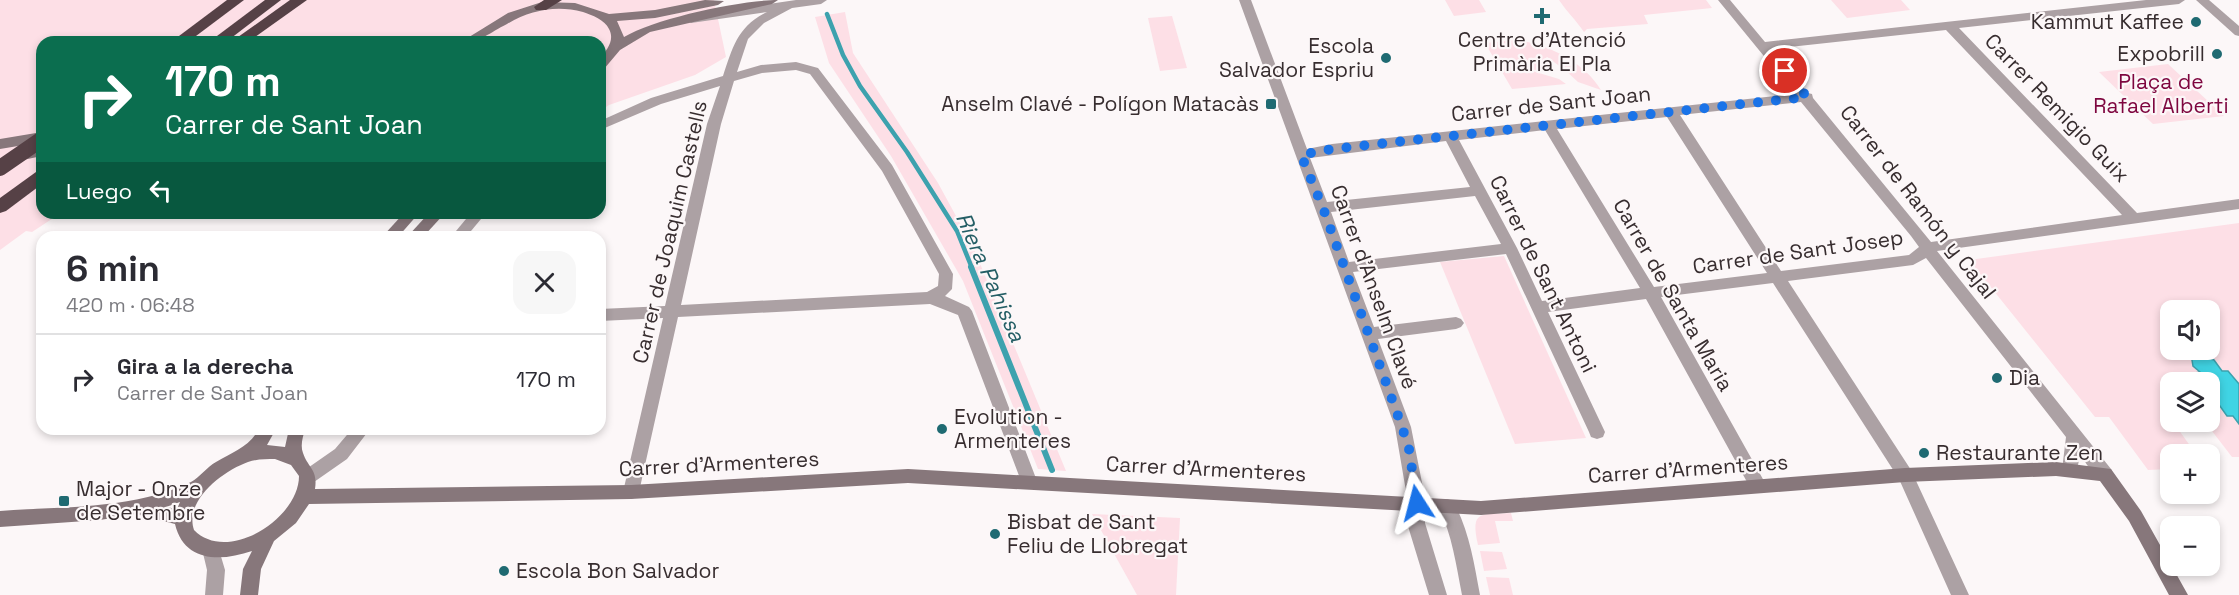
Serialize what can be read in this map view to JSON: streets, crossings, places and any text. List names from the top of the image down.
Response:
{
  "streets": {
    "street": [
      "Carrer de Sant Joan",
      "Carrer Remigio Guix",
      "Carrer de Ramón y Cajal",
      "Carrer de Joaquim Castells",
      "Carrer de Sant Josep",
      "Carrer de Sant Antoni",
      "Carrer d'Anselm Clavé",
      "Carrer de Santa Maria",
      "Carrer d'Armenteres"
    ]
  },
  "crossings": [
    ["Carrer de Sant Joan", "Carrer de Ramón y Cajal"],
    ["Carrer de Sant Joan", "Carrer de Sant Antoni"],
    ["Carrer de Sant Joan", "Carrer d'Anselm Clavé"],
    ["Carrer de Sant Joan", "Carrer de Santa Maria"],
    ["Carrer Remigio Guix", "Carrer de Sant Josep"],
    ["Carrer de Ramón y Cajal", "Carrer de Sant Josep"],
    ["Carrer de Ramón y Cajal", "Carrer d'Armenteres"],
    ["Carrer de Joaquim Castells", "Carrer d'Armenteres"],
    ["Carrer de Sant Josep", "Carrer de Sant Antoni"],
    ["Carrer de Sant Josep", "Carrer de Santa Maria"],
    ["Carrer d'Anselm Clavé", "Carrer d'Armenteres"],
    ["Carrer de Santa Maria", "Carrer d'Armenteres"]
  ],
  "water": ["Riera Pahissa"],
  "parks": ["Plaça de Rafael Alberti"],
  "places": {
    "health": ["Centre d'Atenció Primària El Pla"],
    "other": [
      "Kammut Kaffee",
      "Expobrill",
      "Escola Salvador Espriu",
      "Dia",
      "Evolution - Armenteres",
      "Restaurante Zen",
      "Bisbat de Sant Feliu de Llobregat",
      "Escola Bon Salvador"
    ],
    "transit": ["Anselm Clavé - Polígon Matacàs", "Major - Onze de Setembre"]
  },
  "page": {
    "turn": ["170 m", "Carrer de Sant Joan"],
    "then": "Luego",
    "heading": ["6 min", "420 m · 06:48"],
    "map_buttons": ["+", "−"],
    "list": [
      {
        "name": "Gira a la derecha",
        "note": "Carrer de Sant Joan",
        "value": "170 m"
      }
    ]
  }
}
